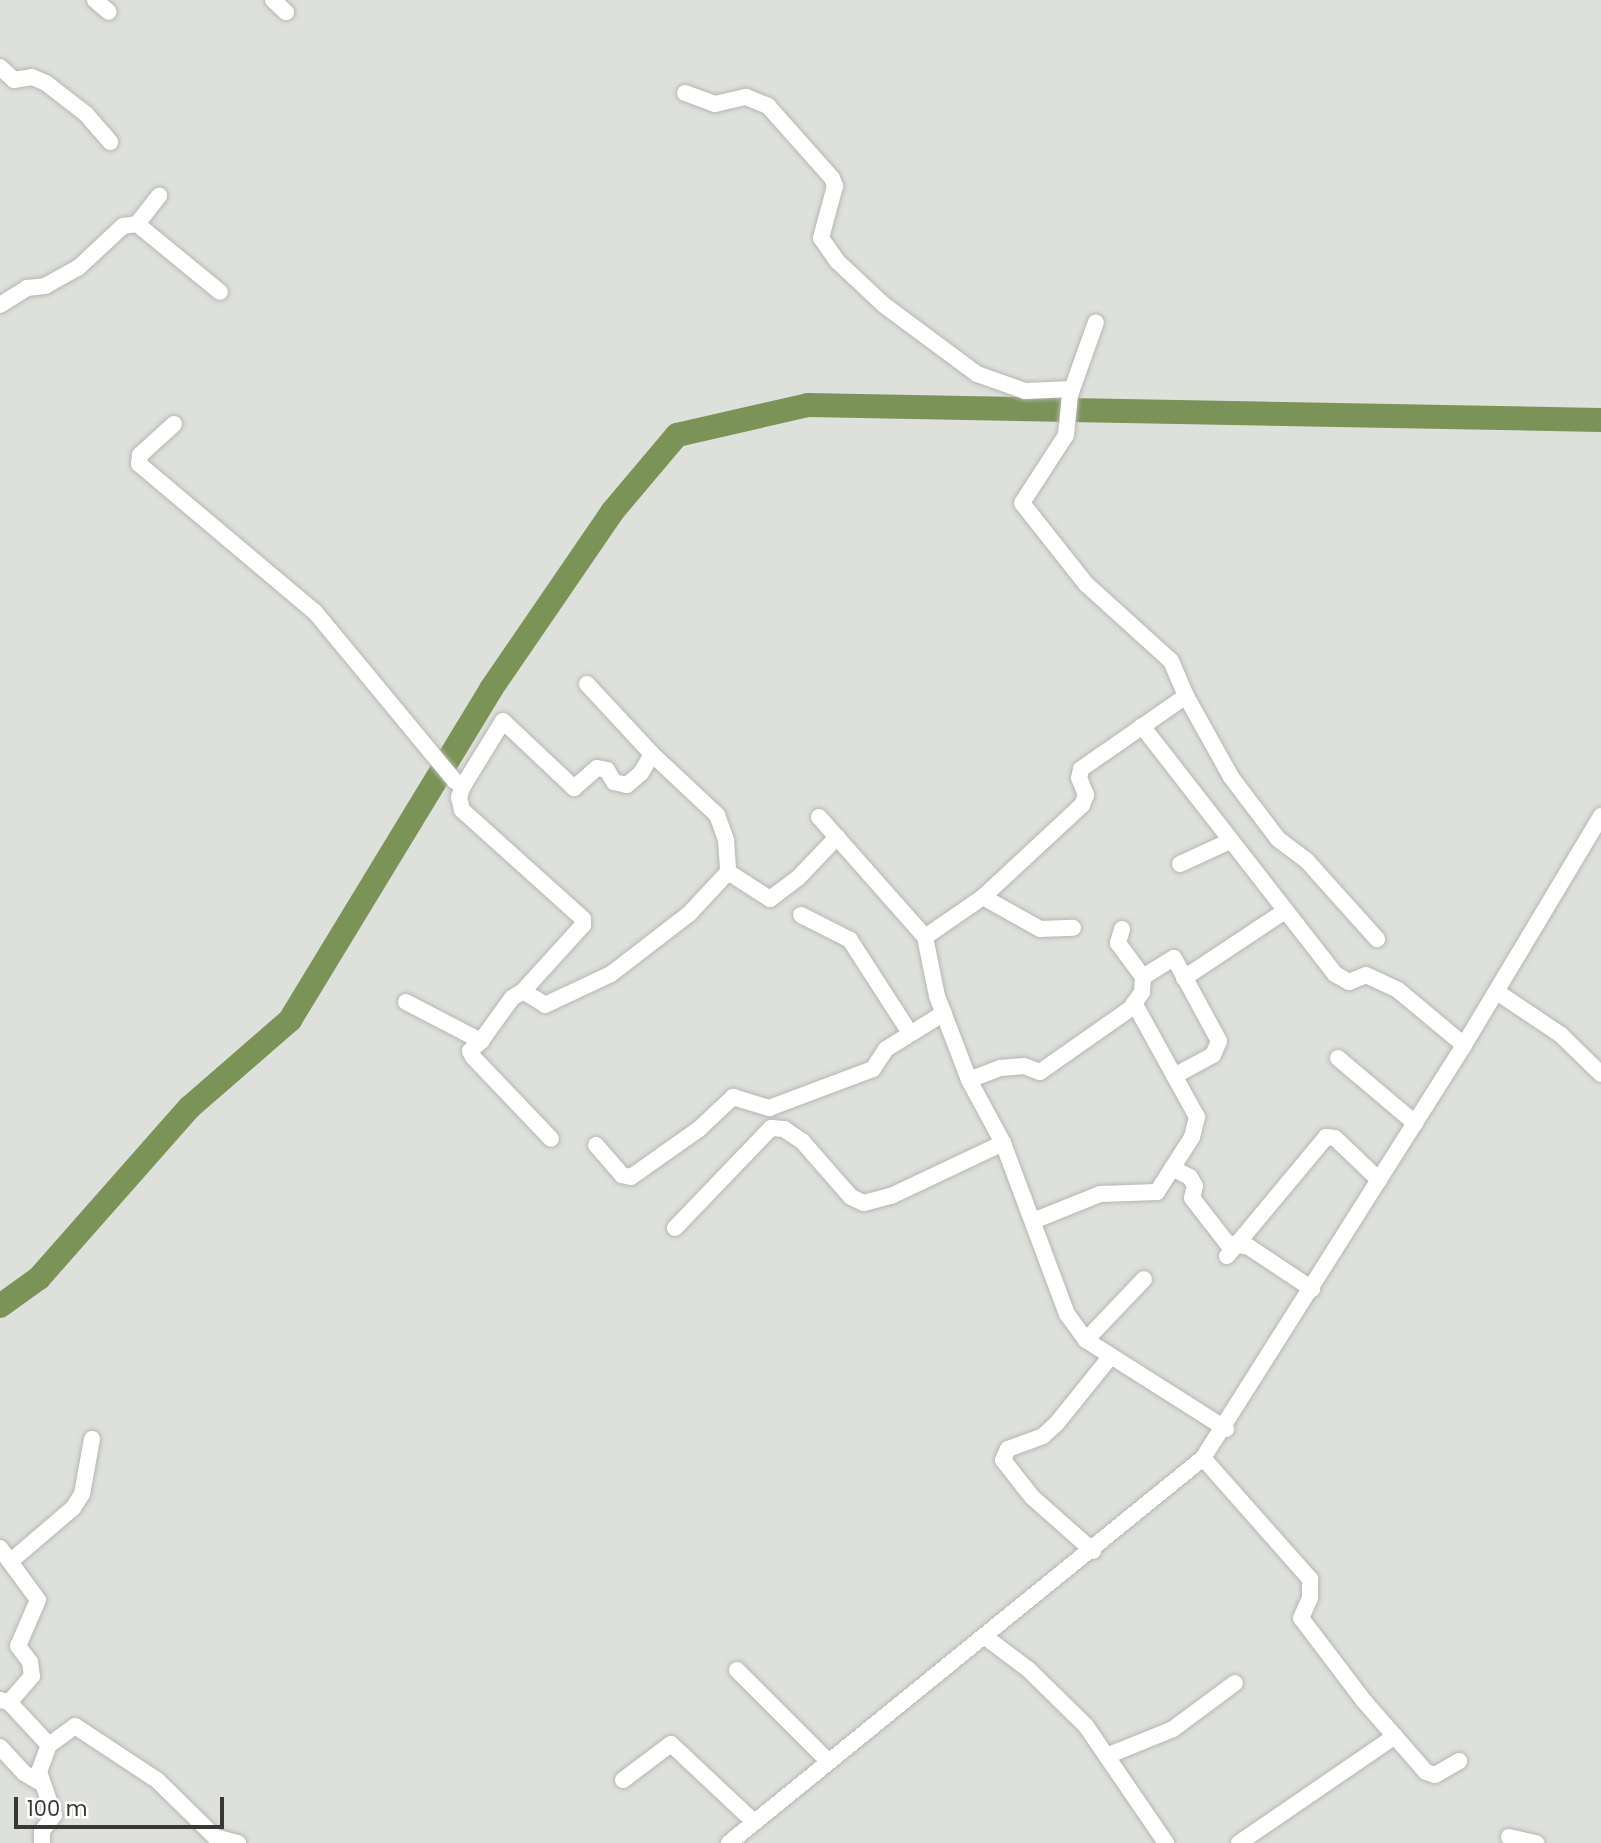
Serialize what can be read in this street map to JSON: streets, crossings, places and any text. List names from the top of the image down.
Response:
{
  "scale_bar": "100 m"
}
